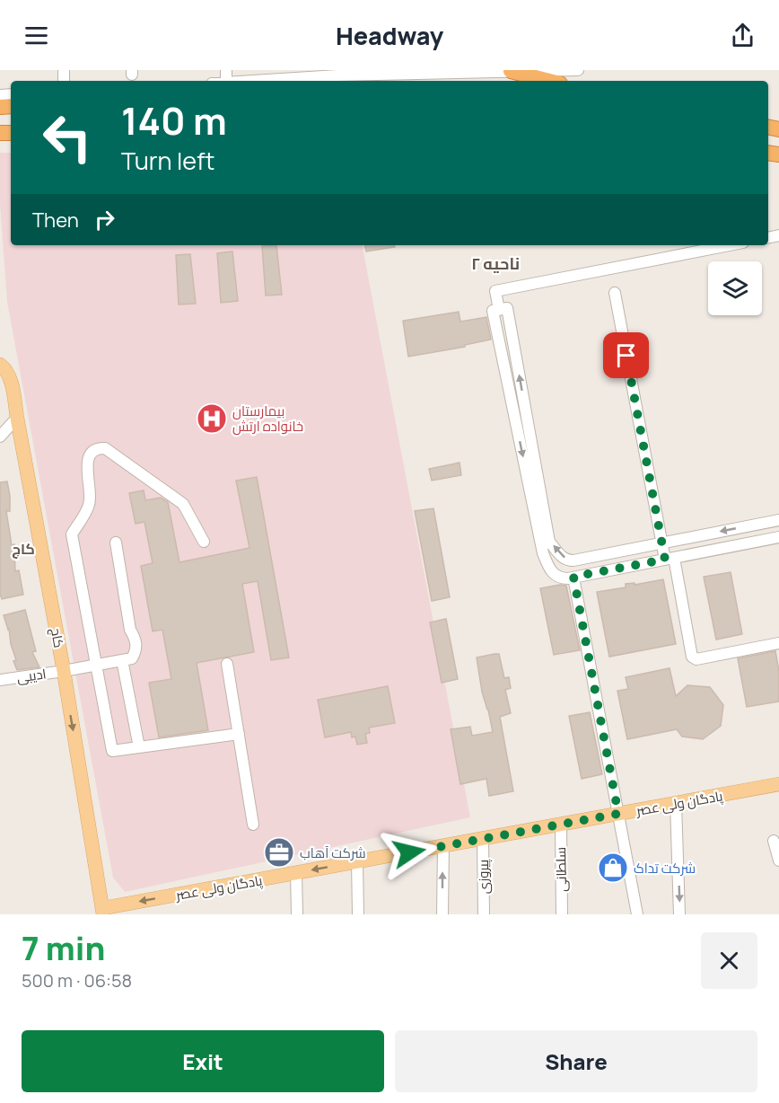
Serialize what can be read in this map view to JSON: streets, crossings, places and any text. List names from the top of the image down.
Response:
{
  "streets": {
    "main road": ["کاج", "پادگان ولی عصر"],
    "street": ["ادیبی", "سلطانی", "پیروزی"]
  },
  "crossings": [
    ["کاج", "ادیبی"],
    ["کاج", "پادگان ولی عصر"],
    ["پادگان ولی عصر", "سلطانی"],
    ["پادگان ولی عصر", "پیروزی"]
  ],
  "one_way": ["کاج", "پادگان ولی عصر"],
  "districts": ["ناحیه ۲", "کاج"],
  "places": {
    "hospital": ["بیمارستان خانواده ارتش"],
    "office": ["شرکت آهاب"],
    "shop": ["شرکت تداک"]
  },
  "page": {
    "header": "Headway",
    "turn": ["140 m", "Turn left"],
    "then": "Then",
    "heading": ["7 min", "500 m · 06:58"],
    "buttons": ["Exit", "Share"]
  }
}
